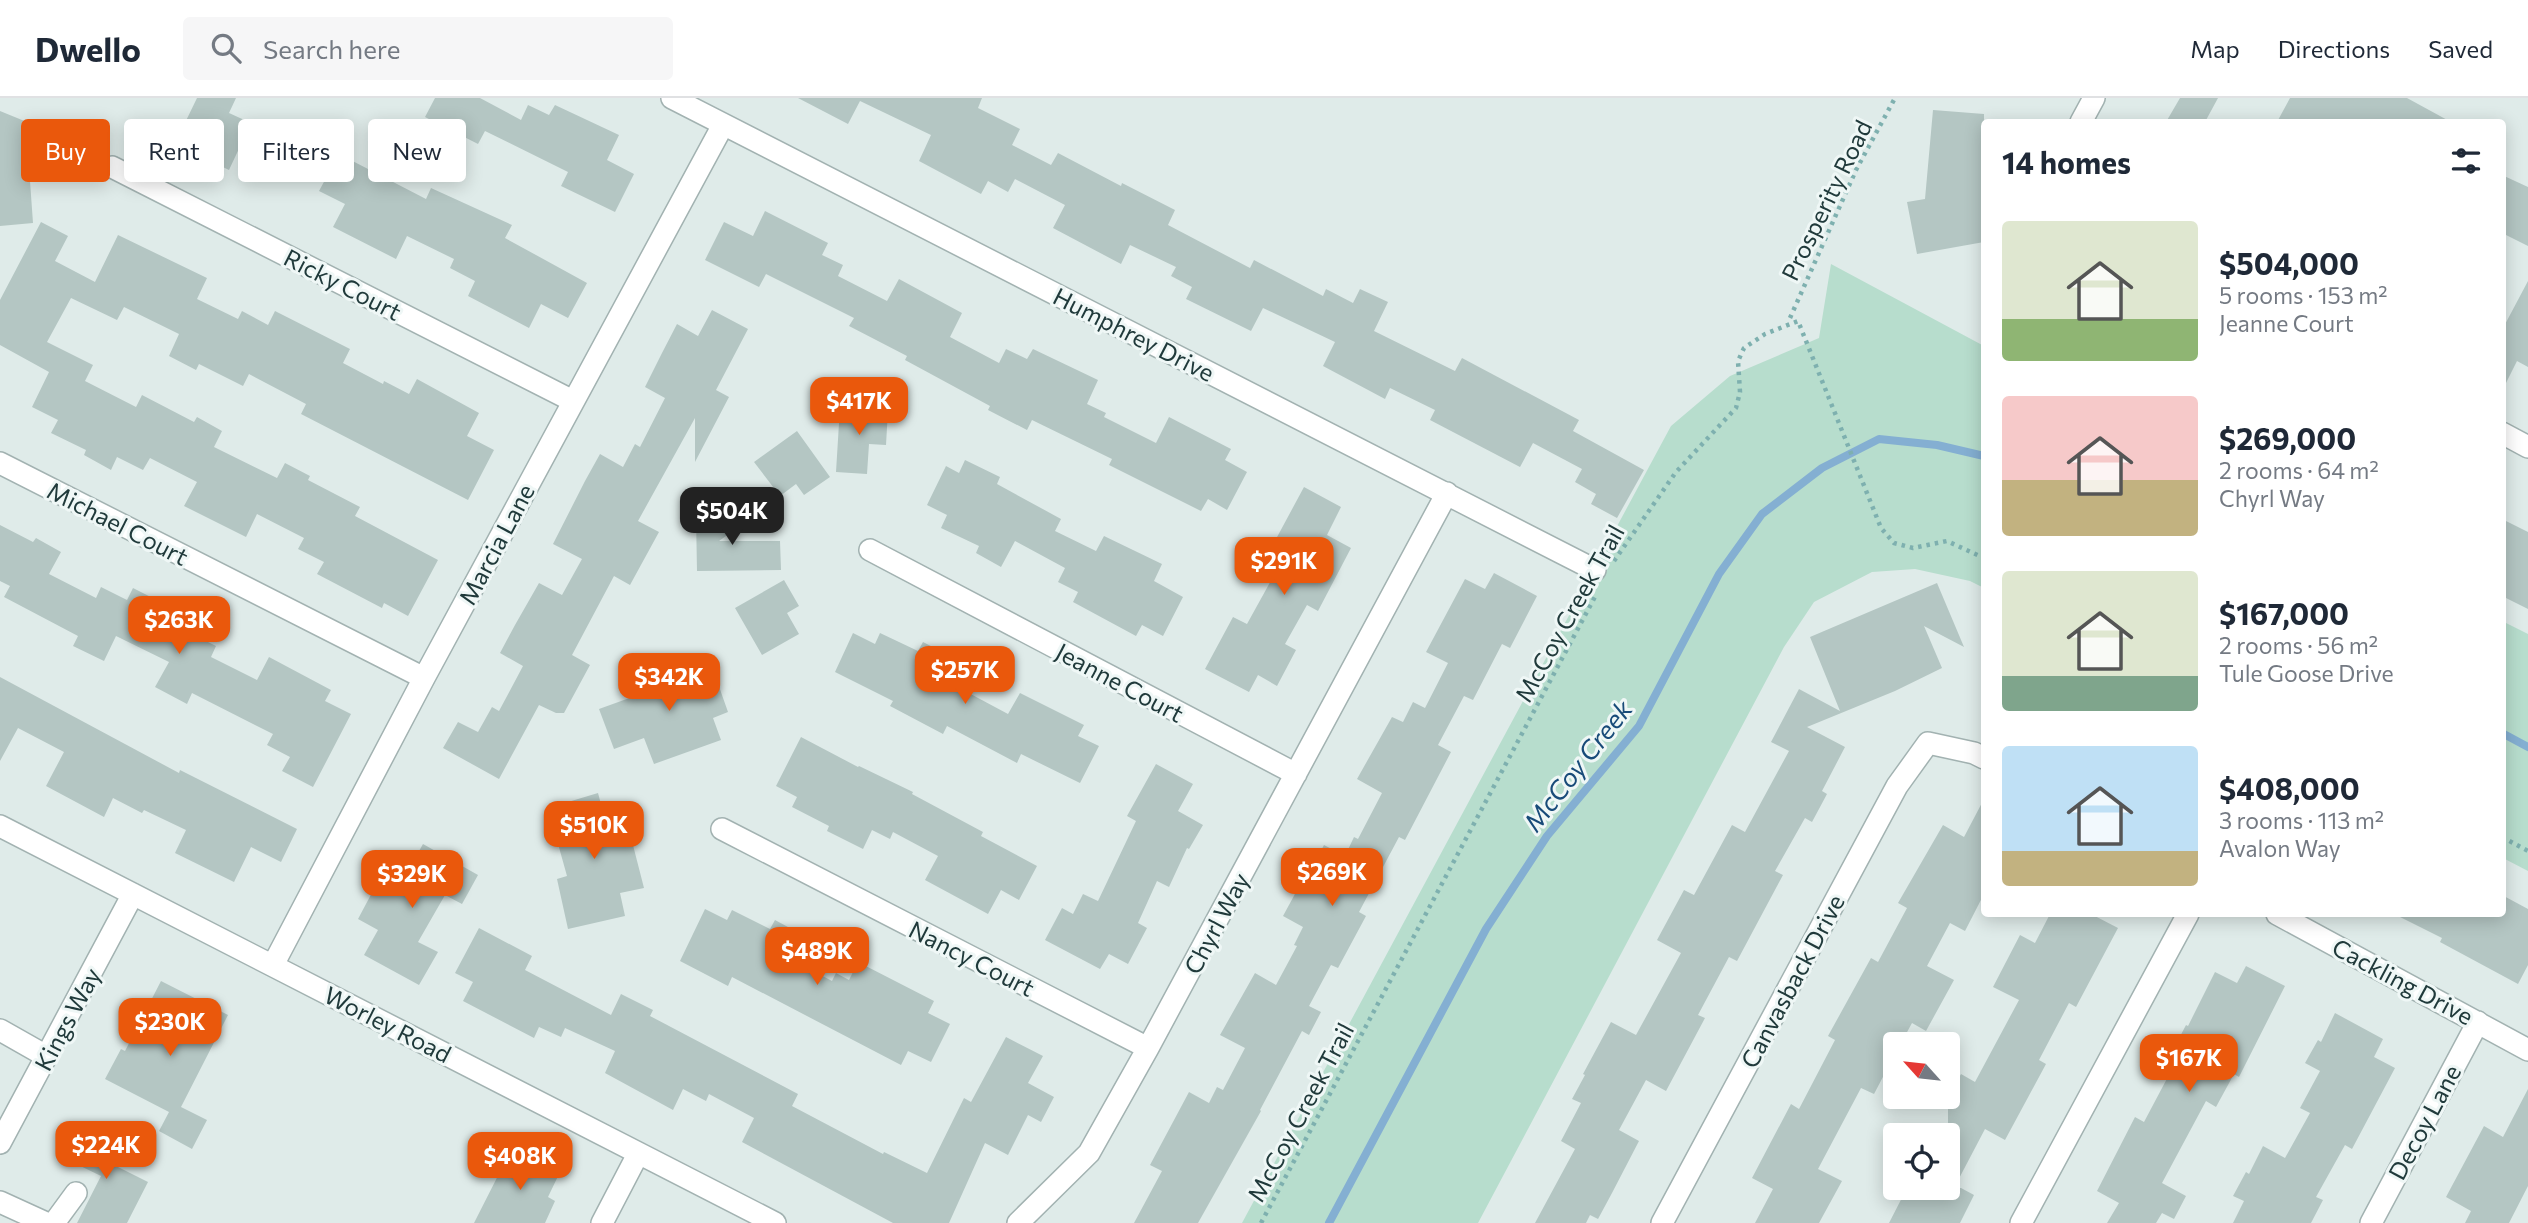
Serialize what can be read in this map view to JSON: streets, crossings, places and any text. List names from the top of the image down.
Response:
{
  "streets": {
    "street": [
      "Ricky Court",
      "Humphrey Drive",
      "Michael Court",
      "Marcia Lane",
      "Jeanne Court",
      "Chyrl Way",
      "Nancy Court",
      "Canvasback Drive",
      "Cackling Drive",
      "Kings Way",
      "Worley Road",
      "Decoy Lane"
    ],
    "path": ["Prosperity Road", "McCoy Creek Trail"]
  },
  "crossings": [
    ["Ricky Court", "Marcia Lane"],
    ["Humphrey Drive", "Marcia Lane"],
    ["Humphrey Drive", "McCoy Creek Trail"],
    ["Humphrey Drive", "Chyrl Way"],
    ["Michael Court", "Marcia Lane"],
    ["Marcia Lane", "Worley Road"],
    ["Jeanne Court", "Chyrl Way"],
    ["Chyrl Way", "Nancy Court"],
    ["Cackling Drive", "Decoy Lane"],
    ["Kings Way", "Worley Road"]
  ],
  "water": ["McCoy Creek"],
  "north": "top left",
  "page": {
    "header": "Dwello",
    "search": "Search here",
    "nav": ["Map", "Directions", "Saved"],
    "chip": [
      "Buy",
      "Rent",
      "Filters",
      "New"
    ],
    "heading": "14 homes",
    "list": [
      {
        "name": "$504,000",
        "note": "5 rooms · 153 m² · Jeanne Court"
      },
      {
        "name": "$269,000",
        "note": "2 rooms · 64 m² · Chyrl Way"
      },
      {
        "name": "$167,000",
        "note": "2 rooms · 56 m² · Tule Goose Drive"
      },
      {
        "name": "$408,000",
        "note": "3 rooms · 113 m² · Avalon Way"
      }
    ],
    "price": [
      "$417K",
      "$504K",
      "$291K",
      "$263K",
      "$257K",
      "$342K",
      "$510K",
      "$269K",
      "$329K",
      "$489K",
      "$230K",
      "$167K",
      "$224K",
      "$408K"
    ]
  }
}
